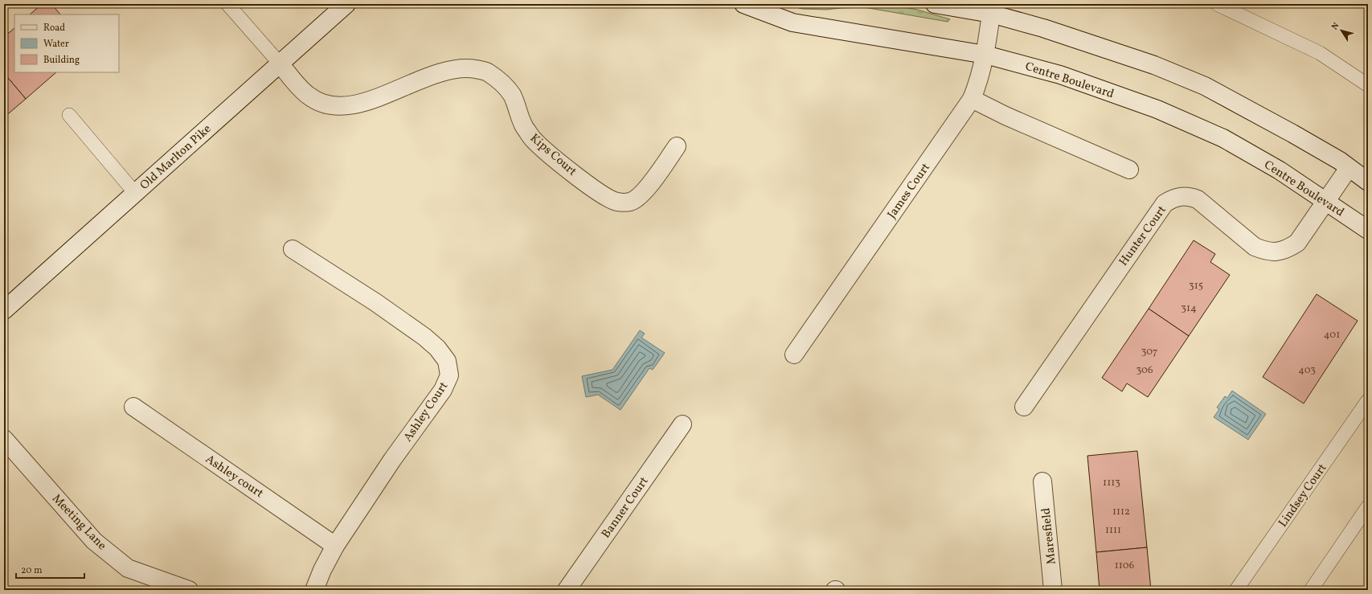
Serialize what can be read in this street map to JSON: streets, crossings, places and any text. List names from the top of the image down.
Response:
{
  "streets": {
    "street": [
      "Centre Boulevard",
      "Kips Court",
      "Old Marlton Pike",
      "James Court",
      "Hunter Court",
      "Ashley Court",
      "Ashley court",
      "Banner Court",
      "Meeting Lane",
      "Maresfield"
    ],
    "lane": ["Lindsey Court"]
  },
  "crossings": [
    ["Centre Boulevard", "James Court"],
    ["Centre Boulevard", "Hunter Court"],
    ["Kips Court", "Old Marlton Pike"],
    ["Ashley Court", "Ashley court"]
  ],
  "house_numbers": [
    "315",
    "314",
    "401",
    "307",
    "306",
    "403",
    "1113",
    "1112",
    "1111",
    "1106"
  ],
  "legend": ["Road", "Water", "Building"],
  "scale_bar": "20 m",
  "north": "top left"
}
